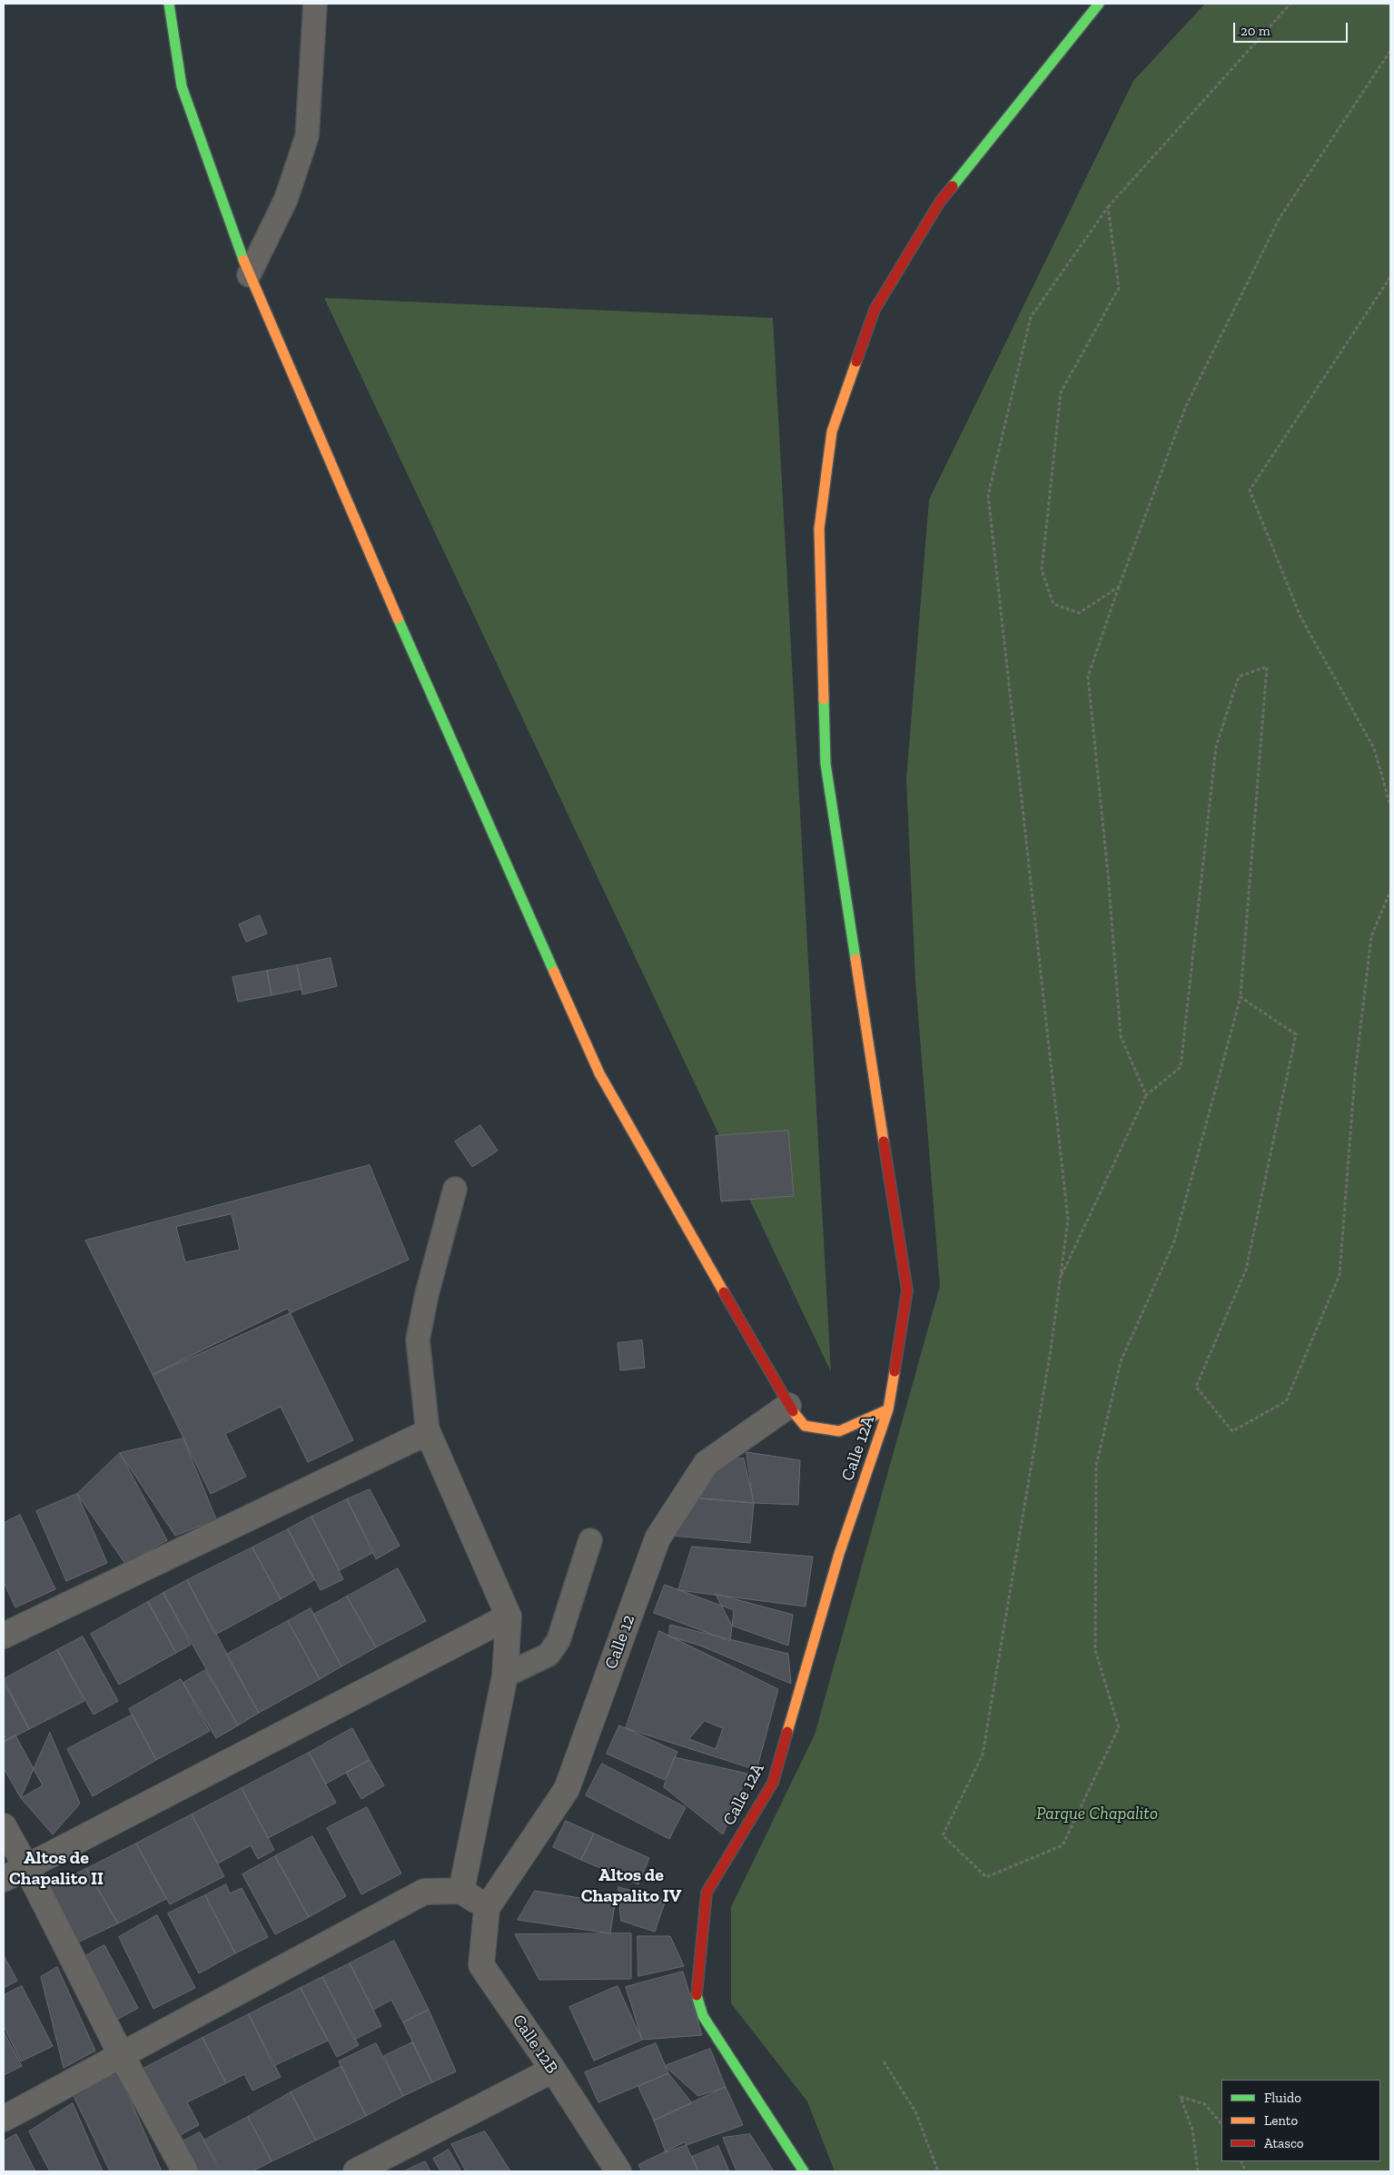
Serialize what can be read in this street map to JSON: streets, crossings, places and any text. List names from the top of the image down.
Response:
{
  "streets": {
    "street": ["Calle 12A", "Calle 12", "Calle 12B"]
  },
  "crossings": [
    ["Calle 12", "Calle 12B"]
  ],
  "districts": ["Altos de Chapalito II", "Altos de Chapalito IV"],
  "parks": ["Parque Chapalito"],
  "legend": ["Fluido", "Lento", "Atasco"],
  "scale_bar": "20 m"
}
